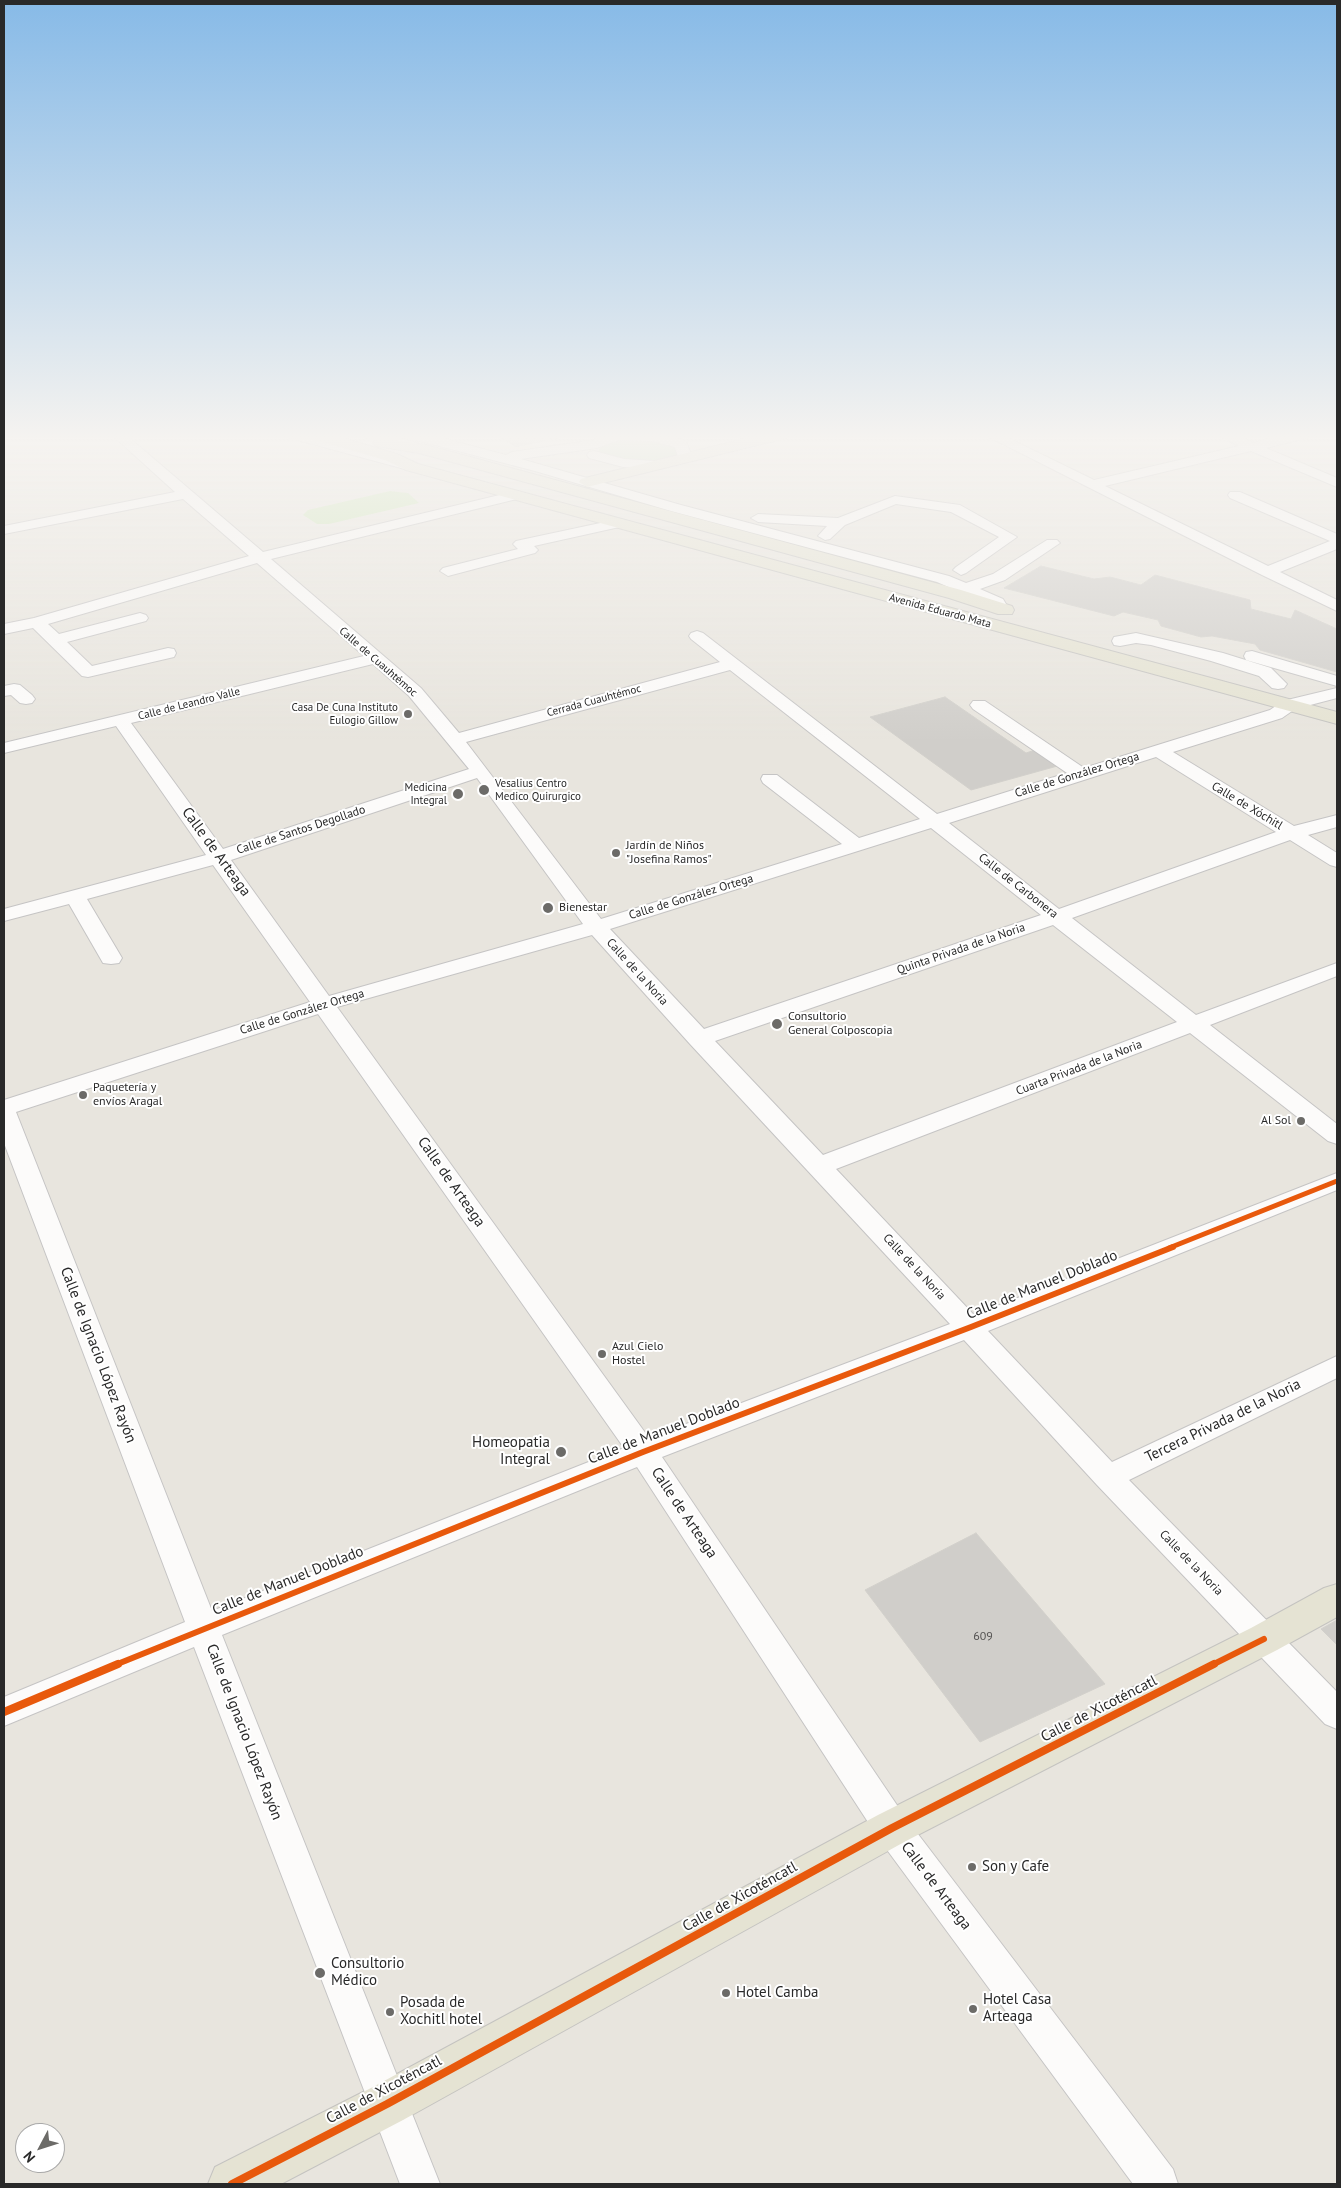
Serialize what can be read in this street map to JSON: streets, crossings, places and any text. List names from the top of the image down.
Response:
{
  "streets": {
    "main road": ["Avenida Eduardo Mata", "Calle de Xicoténcatl"],
    "street": [
      "Calle de Cuauhtémoc",
      "Cerrada Cuauhtémoc",
      "Calle de Leandro Valle",
      "Calle de González Ortega",
      "Calle de Xóchitl",
      "Calle de Santos Degollado",
      "Calle de Arteaga",
      "Calle de Carbonera",
      "Quinta Privada de la Noria",
      "Calle de la Noria",
      "Cuarta Privada de la Noria",
      "Calle de Manuel Doblado",
      "Calle de Ignacio López Rayón",
      "Tercera Privada de la Noria"
    ]
  },
  "crossings": [
    ["Avenida Eduardo Mata", "Calle de González Ortega"],
    ["Calle de Cuauhtémoc", "Cerrada Cuauhtémoc"],
    ["Calle de Cuauhtémoc", "Calle de Leandro Valle"],
    ["Calle de Cuauhtémoc", "Calle de González Ortega"],
    ["Calle de Cuauhtémoc", "Calle de Santos Degollado"],
    ["Calle de Cuauhtémoc", "Calle de la Noria"],
    ["Cerrada Cuauhtémoc", "Calle de Carbonera"],
    ["Calle de Leandro Valle", "Calle de Arteaga"],
    ["Calle de González Ortega", "Calle de Xóchitl"],
    ["Calle de González Ortega", "Calle de Arteaga"],
    ["Calle de González Ortega", "Calle de Carbonera"],
    ["Calle de González Ortega", "Calle de la Noria"],
    ["Calle de Xóchitl", "Quinta Privada de la Noria"],
    ["Calle de Santos Degollado", "Calle de Arteaga"],
    ["Calle de Arteaga", "Calle de Manuel Doblado"],
    ["Calle de Arteaga", "Calle de Xicoténcatl"],
    ["Calle de Carbonera", "Quinta Privada de la Noria"],
    ["Calle de Carbonera", "Cuarta Privada de la Noria"],
    ["Quinta Privada de la Noria", "Calle de la Noria"],
    ["Calle de la Noria", "Cuarta Privada de la Noria"],
    ["Calle de la Noria", "Calle de Manuel Doblado"],
    ["Calle de la Noria", "Tercera Privada de la Noria"],
    ["Calle de la Noria", "Calle de Xicoténcatl"],
    ["Calle de Manuel Doblado", "Calle de Ignacio López Rayón"],
    ["Calle de Ignacio López Rayón", "Calle de Xicoténcatl"]
  ],
  "places": [
    "Casa De Cuna Instituto Eulogio Gillow",
    "Vesalius Centro Medico Quirurgico",
    "Medicina Integral",
    "Jardín de Niños \"Josefina Ramos\"",
    "Bienestar",
    "Consultorio General Colposcopia",
    "Paquetería y envíos Aragal",
    "Al Sol",
    "Azul Cielo Hostel",
    "Homeopatia Integral",
    "Son y Cafe",
    "Consultorio Médico",
    "Hotel Camba",
    "Hotel Casa Arteaga",
    "Posada de Xochitl hotel"
  ],
  "house_numbers": ["609"],
  "north": "bottom left"
}
